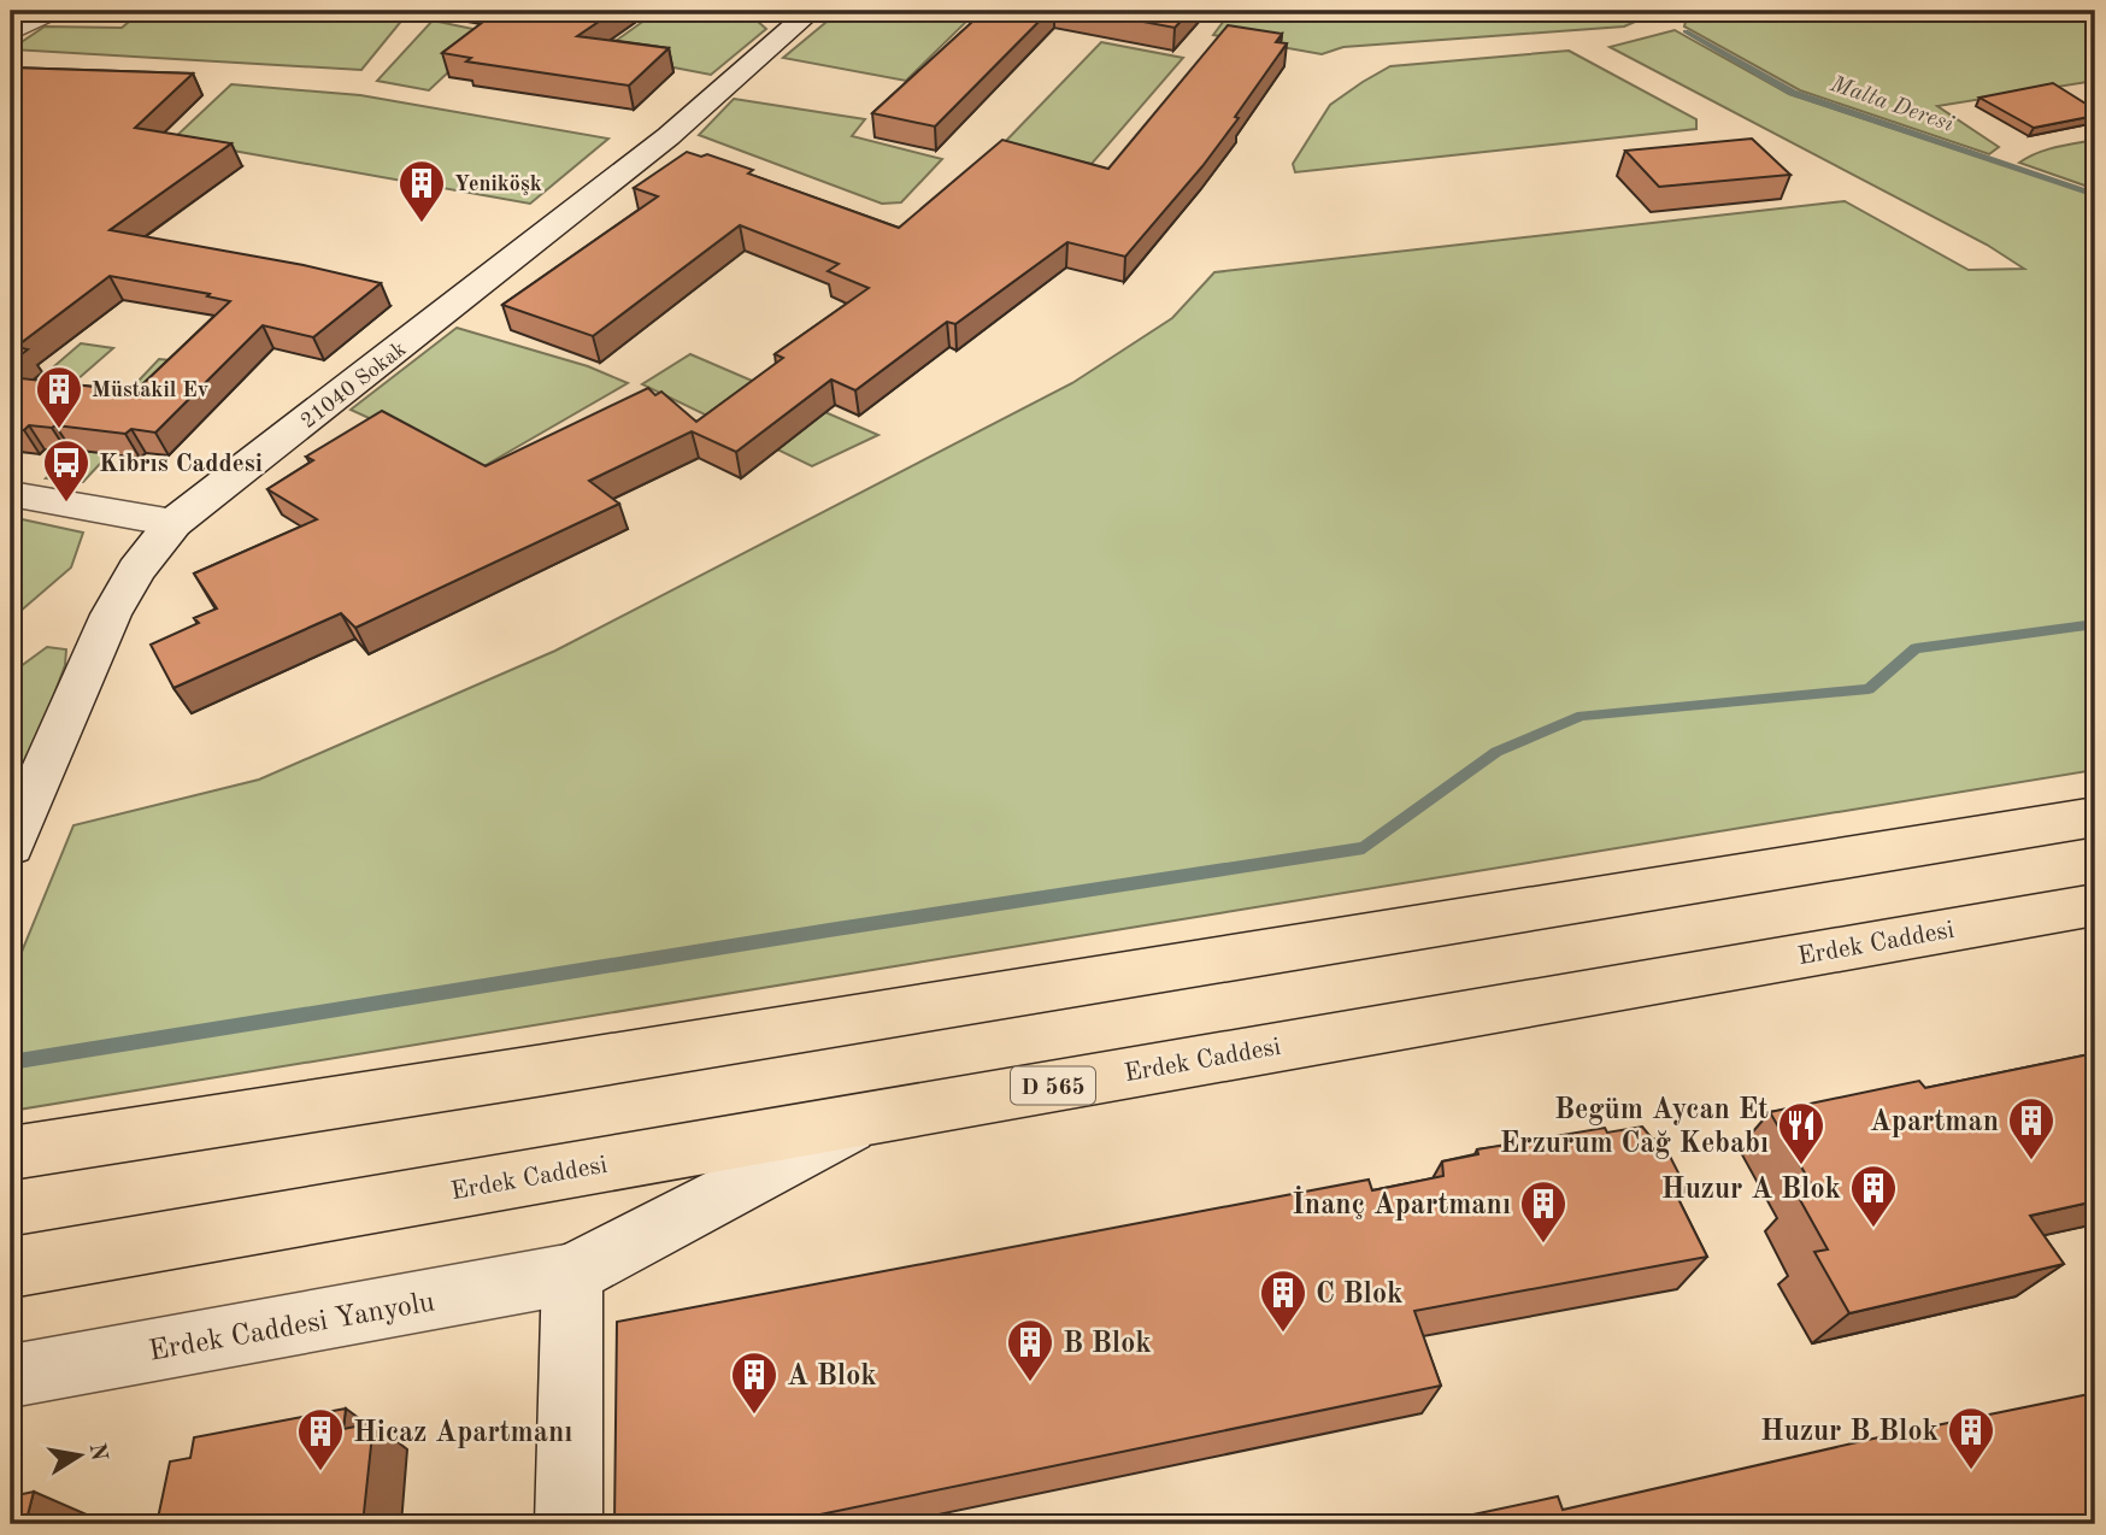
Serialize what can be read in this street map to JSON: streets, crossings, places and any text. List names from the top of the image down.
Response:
{
  "streets": {
    "highway": ["Erdek Caddesi", "D 565"],
    "street": ["21040 Sokak", "Erdek Caddesi Yanyolu"]
  },
  "crossings": [
    ["Erdek Caddesi", "Erdek Caddesi Yanyolu"]
  ],
  "water": ["Malta Deresi"],
  "places": {
    "building": [
      "Yeniköşk",
      "Müstakil Ev",
      "Apartman",
      "Huzur A Blok",
      "İnanç Apartmanı",
      "C Blok",
      "B Blok",
      "A Blok",
      "Huzur B Blok",
      "Hicaz Apartmanı"
    ],
    "bus stop": ["Kıbrıs Caddesi"],
    "restaurant": ["Begüm Aycan Et Erzurum Cağ Kebabı"]
  },
  "north": "right"
}
